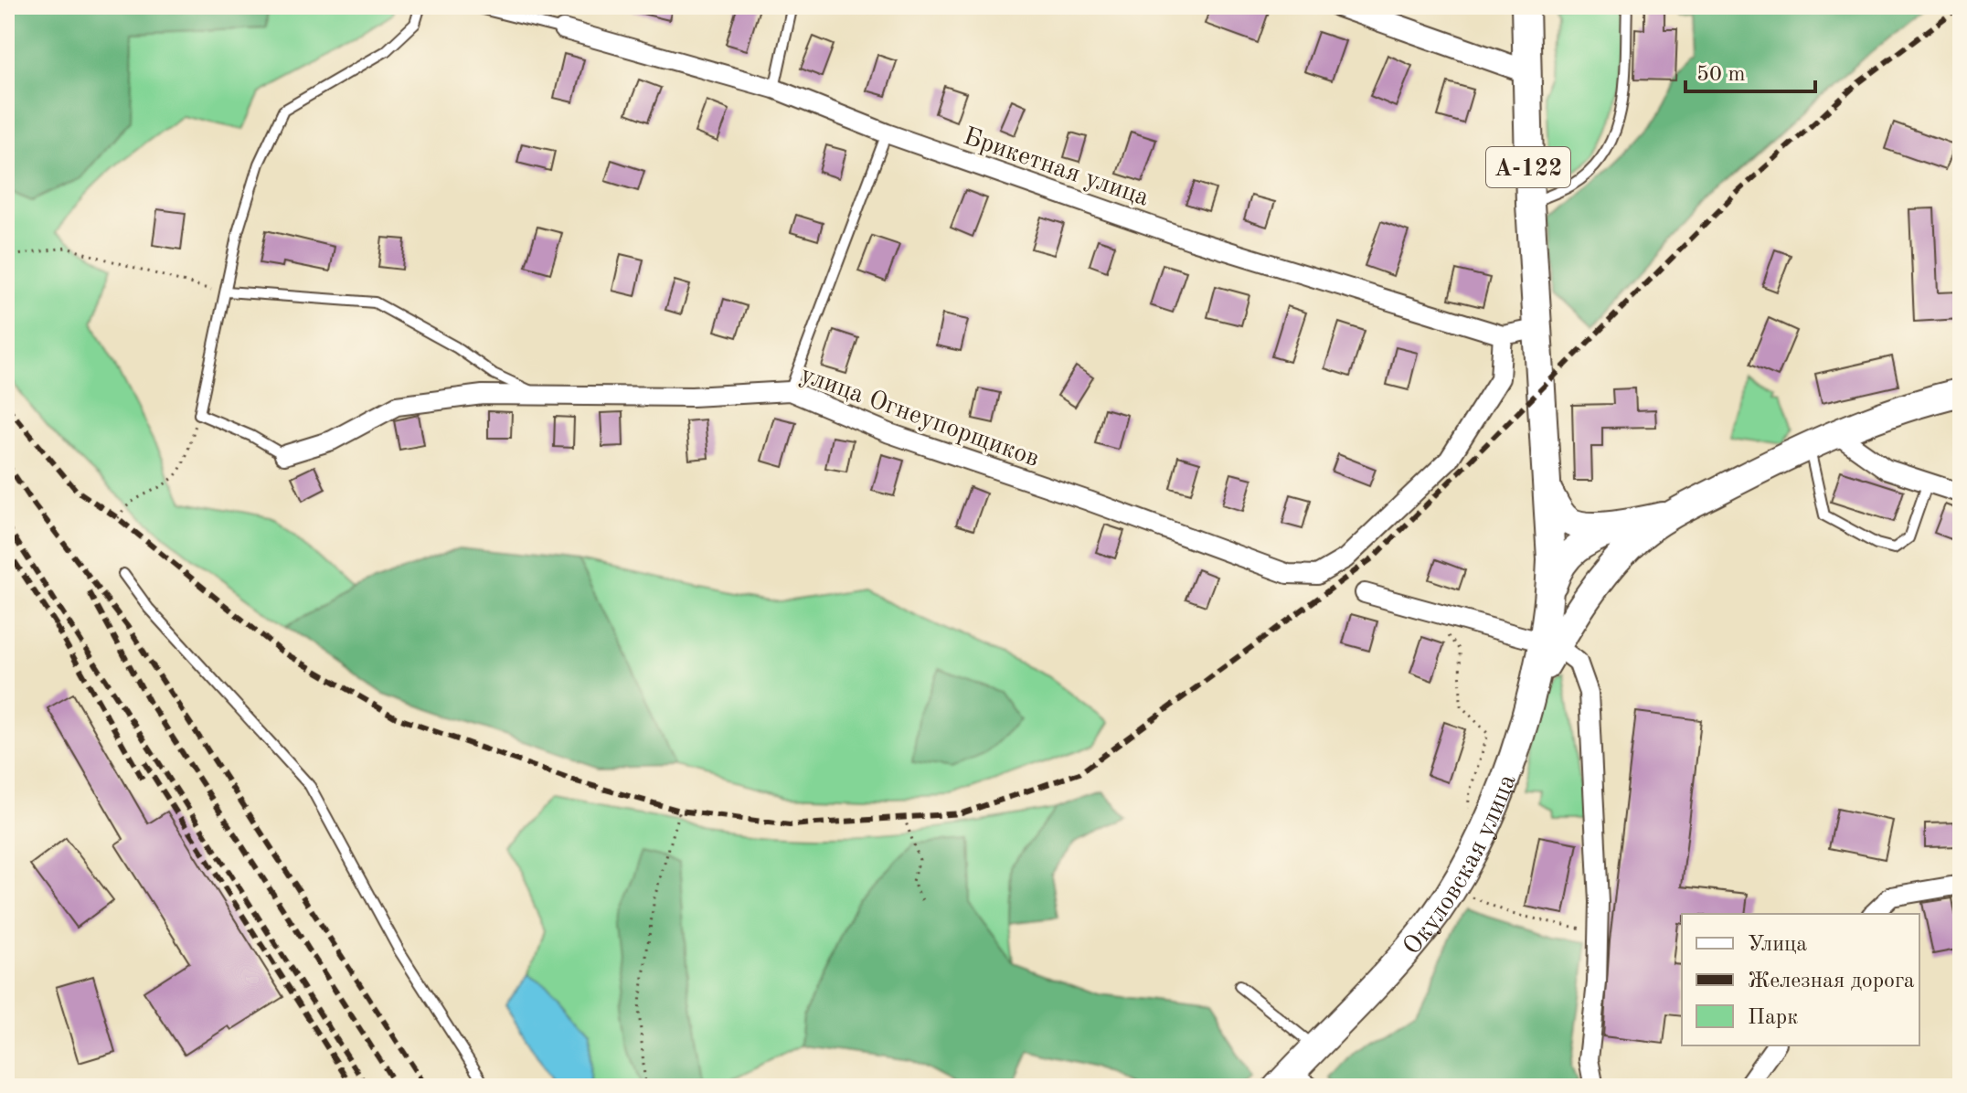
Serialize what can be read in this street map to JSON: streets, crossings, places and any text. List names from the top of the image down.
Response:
{
  "streets": {
    "main road": ["А-122", "Окуловская улица"],
    "street": ["Брикетная улица", "улица Огнеупорщиков"]
  },
  "crossings": [
    ["Брикетная улица", "А-122"],
    ["Брикетная улица", "улица Огнеупорщиков"]
  ],
  "legend": ["Улица", "Железная дорога", "Парк"],
  "scale_bar": "50 m"
}
